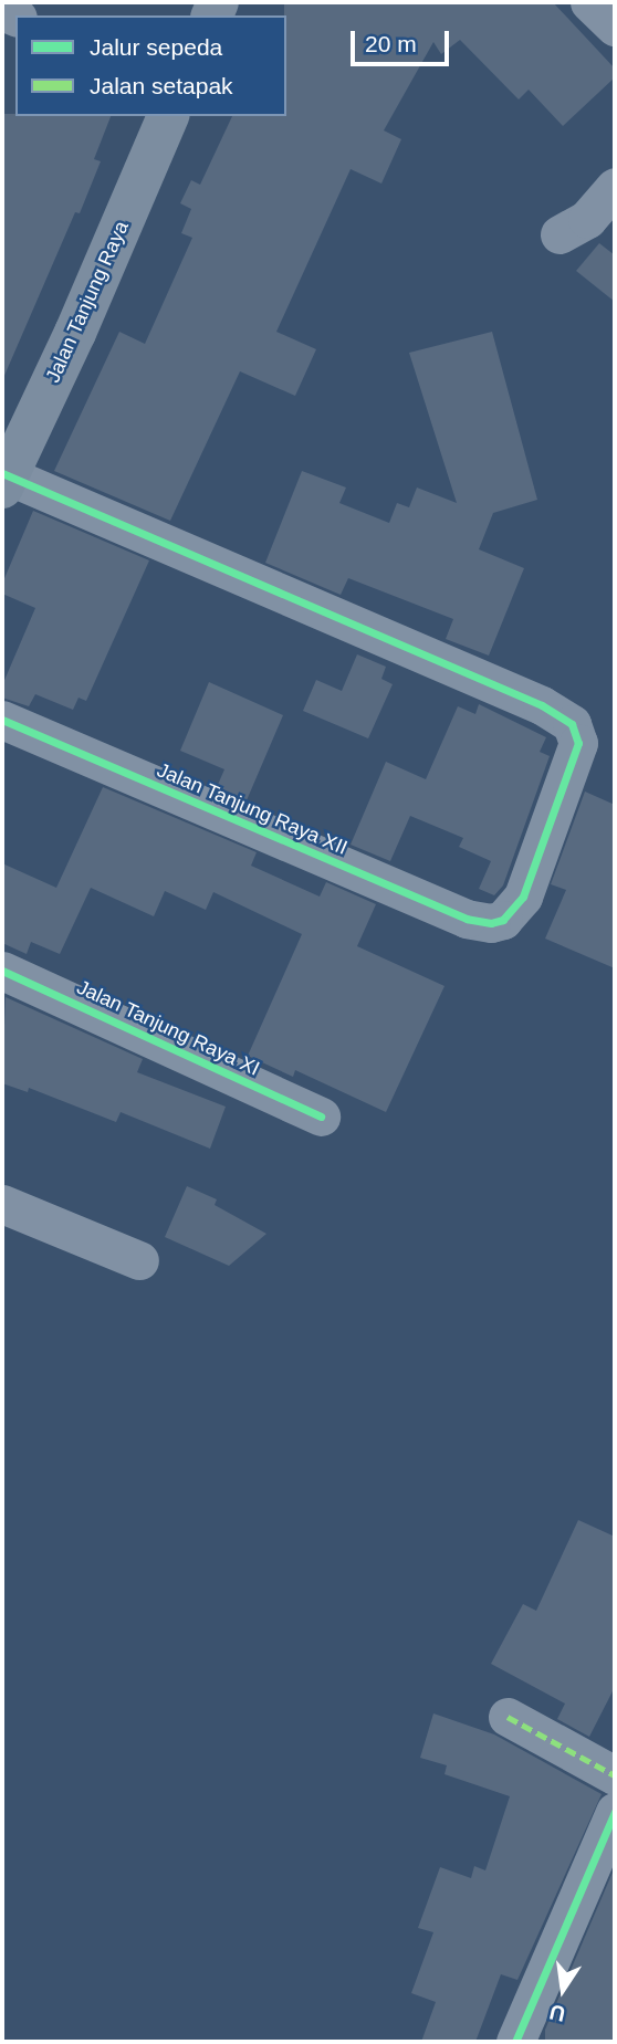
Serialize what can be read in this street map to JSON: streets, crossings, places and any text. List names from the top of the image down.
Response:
{
  "streets": {
    "main road": ["Jalan Tanjung Raya"],
    "street": ["Jalan Tanjung Raya XII", "Jalan Tanjung Raya XI"]
  },
  "crossings": [
    ["Jalan Tanjung Raya", "Jalan Tanjung Raya XII"]
  ],
  "legend": ["Jalur sepeda", "Jalan setapak"],
  "scale_bar": "20 m",
  "north": "bottom"
}
